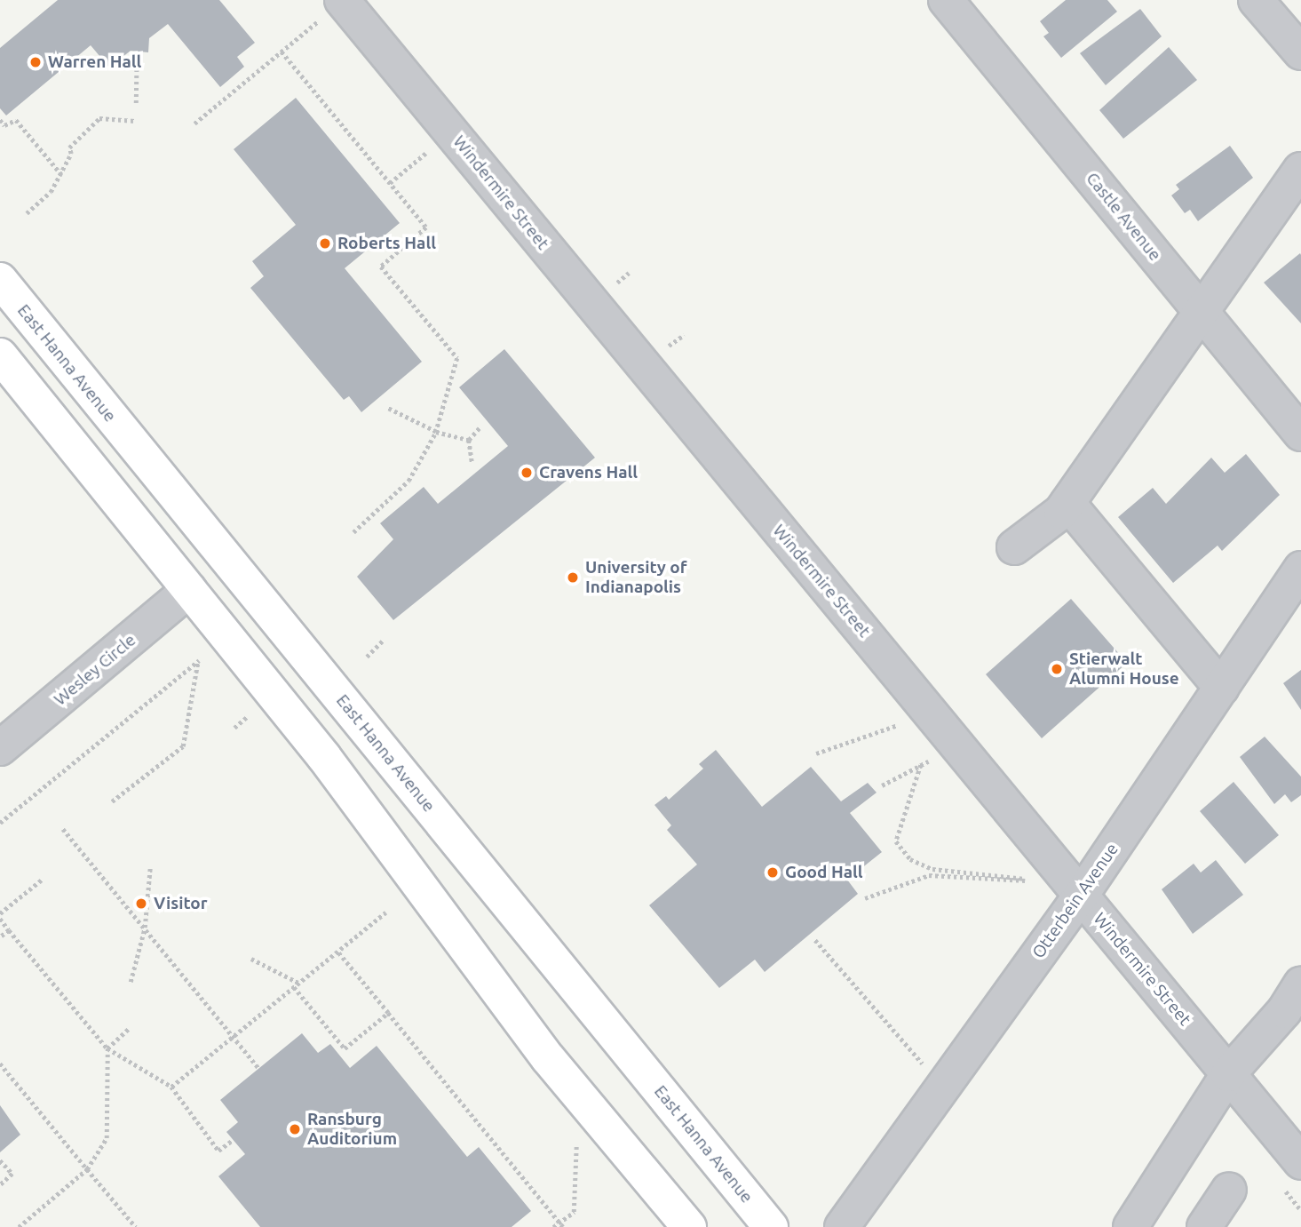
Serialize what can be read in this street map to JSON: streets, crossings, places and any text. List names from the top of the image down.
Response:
{
  "streets": {
    "main road": ["East Hanna Avenue"],
    "street": [
      "Windermire Street",
      "Castle Avenue",
      "Wesley Circle",
      "Otterbein Avenue"
    ]
  },
  "crossings": [
    ["Windermire Street", "Otterbein Avenue"]
  ],
  "places": [
    "Warren Hall",
    "Roberts Hall",
    "Cravens Hall",
    "University of Indianapolis",
    "Stierwalt Alumni House",
    "Good Hall",
    "Visitor",
    "Ransburg Auditorium"
  ]
}
